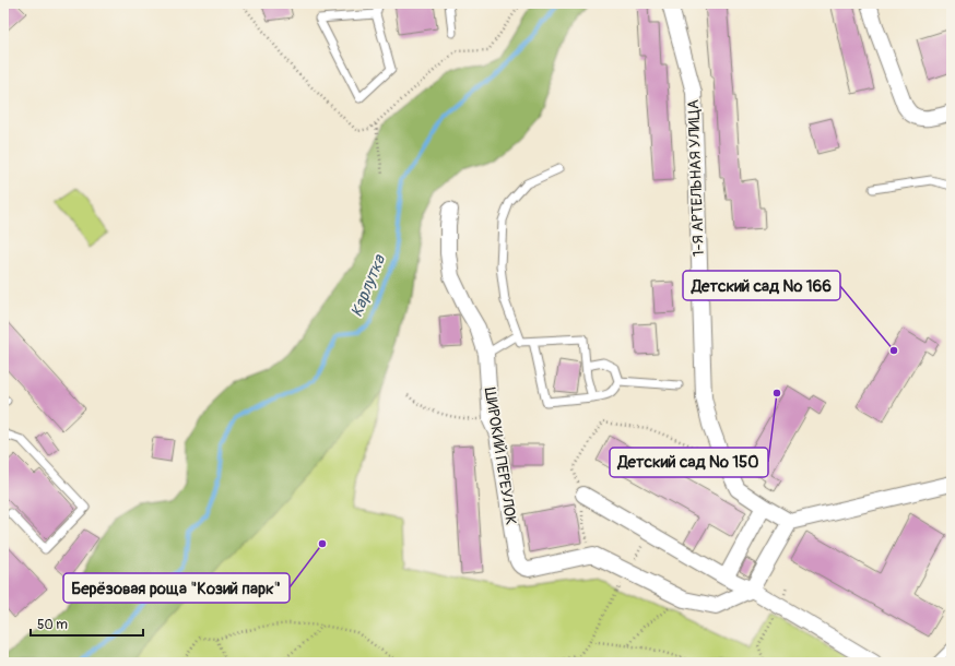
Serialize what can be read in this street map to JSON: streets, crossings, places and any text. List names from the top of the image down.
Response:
{
  "streets": {
    "street": ["1-Я АРТЕЛЬНАЯ УЛИЦА", "ШИРОКИЙ ПЕРЕУЛОК"]
  },
  "water": ["Карлутка"],
  "places": ["Детский сад № 166", "Детский сад № 150", "Берёзовая роща \"Козий парк\""],
  "scale_bar": "50 m"
}
